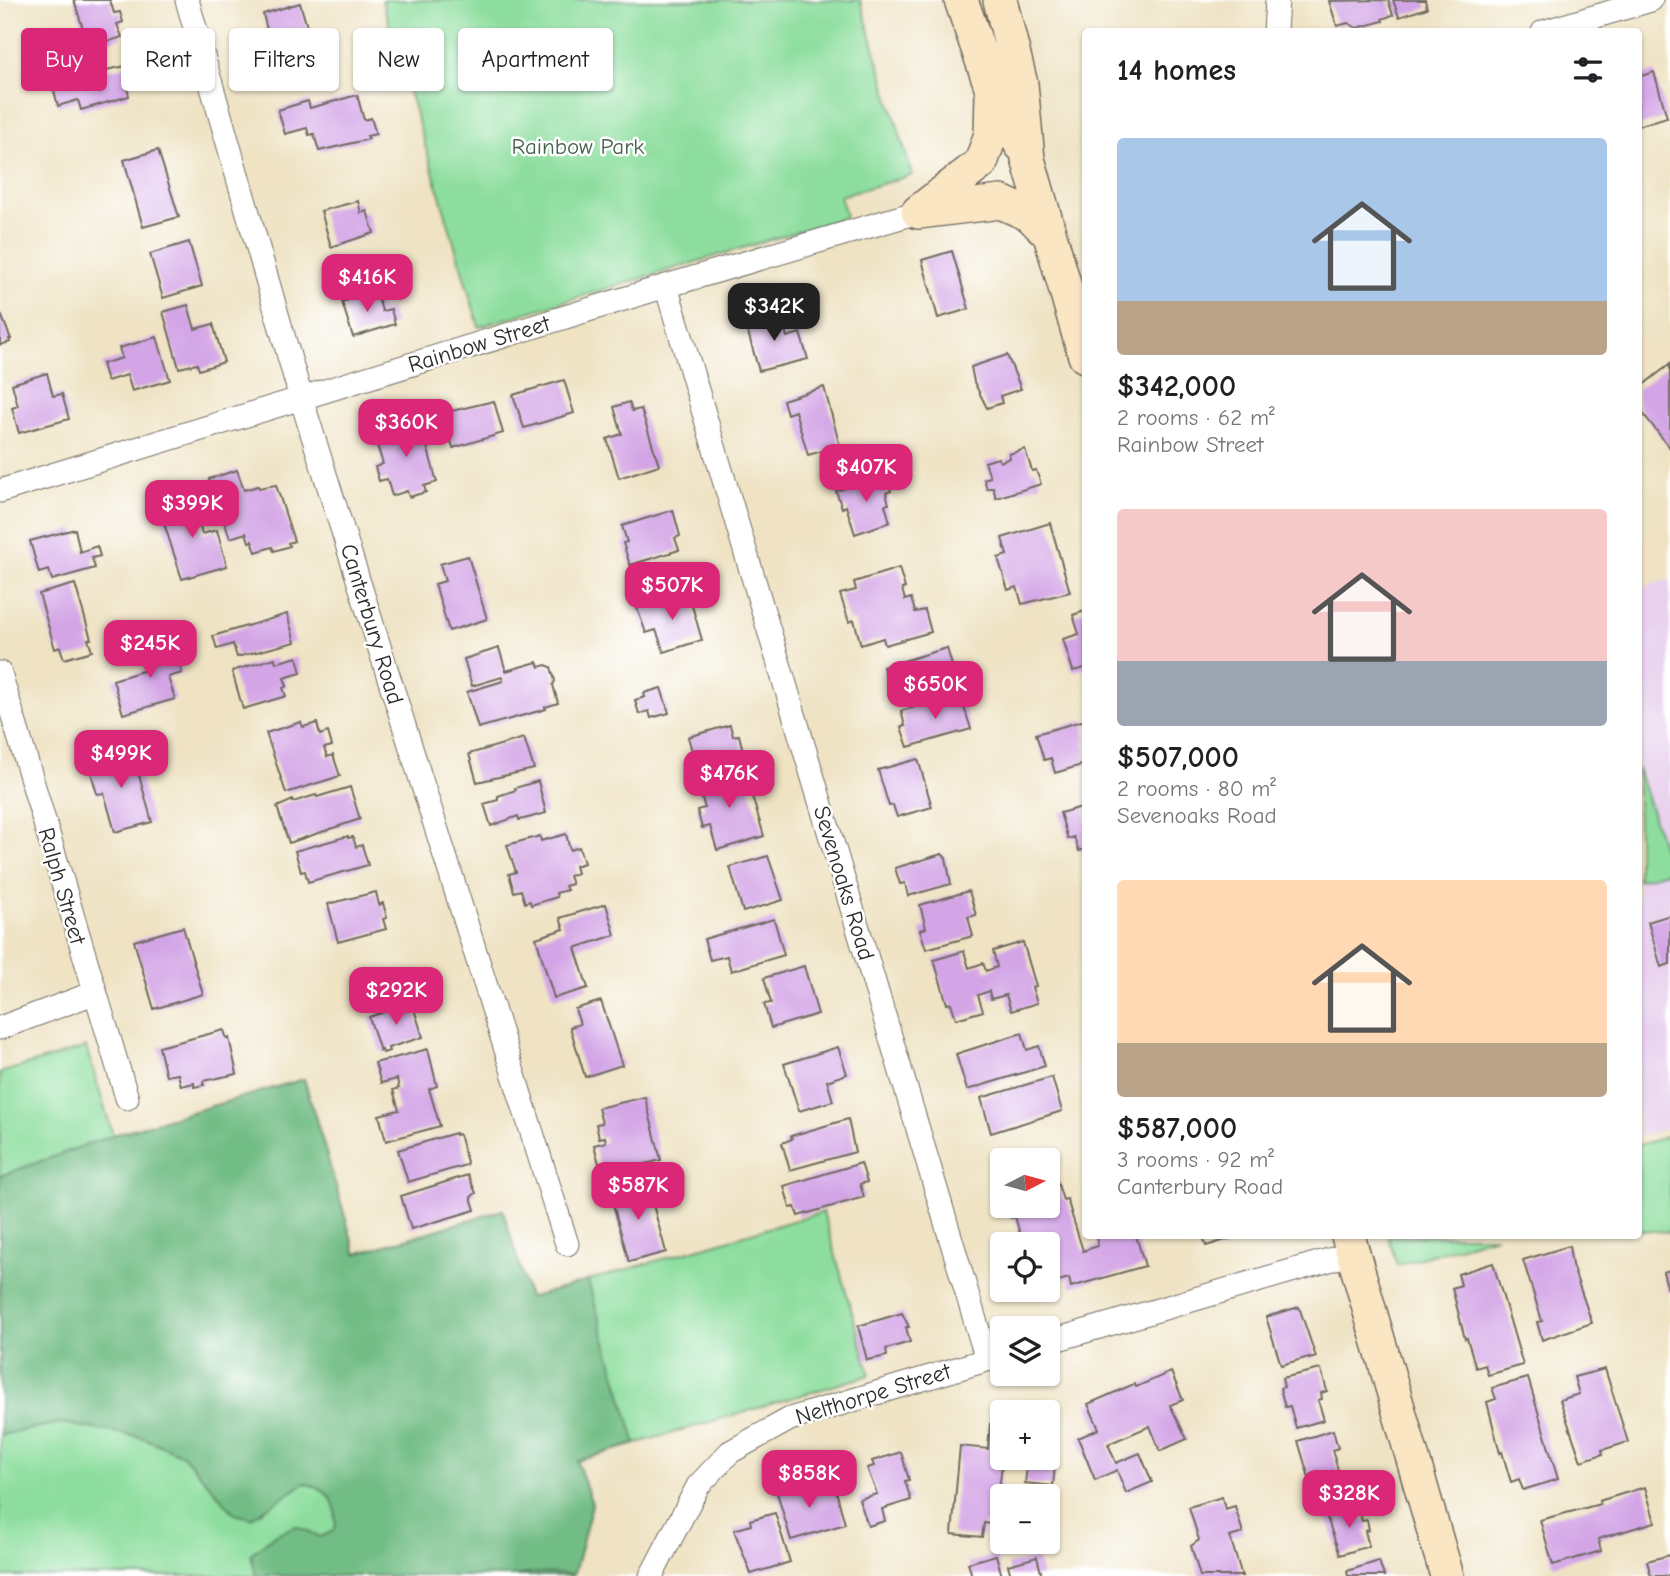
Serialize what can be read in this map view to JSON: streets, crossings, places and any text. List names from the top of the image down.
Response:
{
  "streets": {
    "street": [
      "Rainbow Street",
      "Canterbury Road",
      "Sevenoaks Road",
      "Ralph Street",
      "Nelthorpe Street"
    ]
  },
  "crossings": [
    ["Rainbow Street", "Canterbury Road"],
    ["Rainbow Street", "Sevenoaks Road"]
  ],
  "parks": ["Rainbow Park"],
  "north": "right",
  "page": {
    "chip": [
      "Buy",
      "Rent",
      "Filters",
      "New",
      "Apartment"
    ],
    "heading": "14 homes",
    "list": [
      {
        "name": "$342,000",
        "note": "2 rooms · 62 m² · Rainbow Street"
      },
      {
        "name": "$507,000",
        "note": "2 rooms · 80 m² · Sevenoaks Road"
      },
      {
        "name": "$587,000",
        "note": "3 rooms · 92 m² · Canterbury Road"
      }
    ],
    "price": [
      "$416K",
      "$342K",
      "$360K",
      "$407K",
      "$399K",
      "$507K",
      "$245K",
      "$650K",
      "$499K",
      "$476K",
      "$292K",
      "$587K",
      "$858K",
      "$328K"
    ],
    "map_buttons": ["+", "−"]
  }
}
